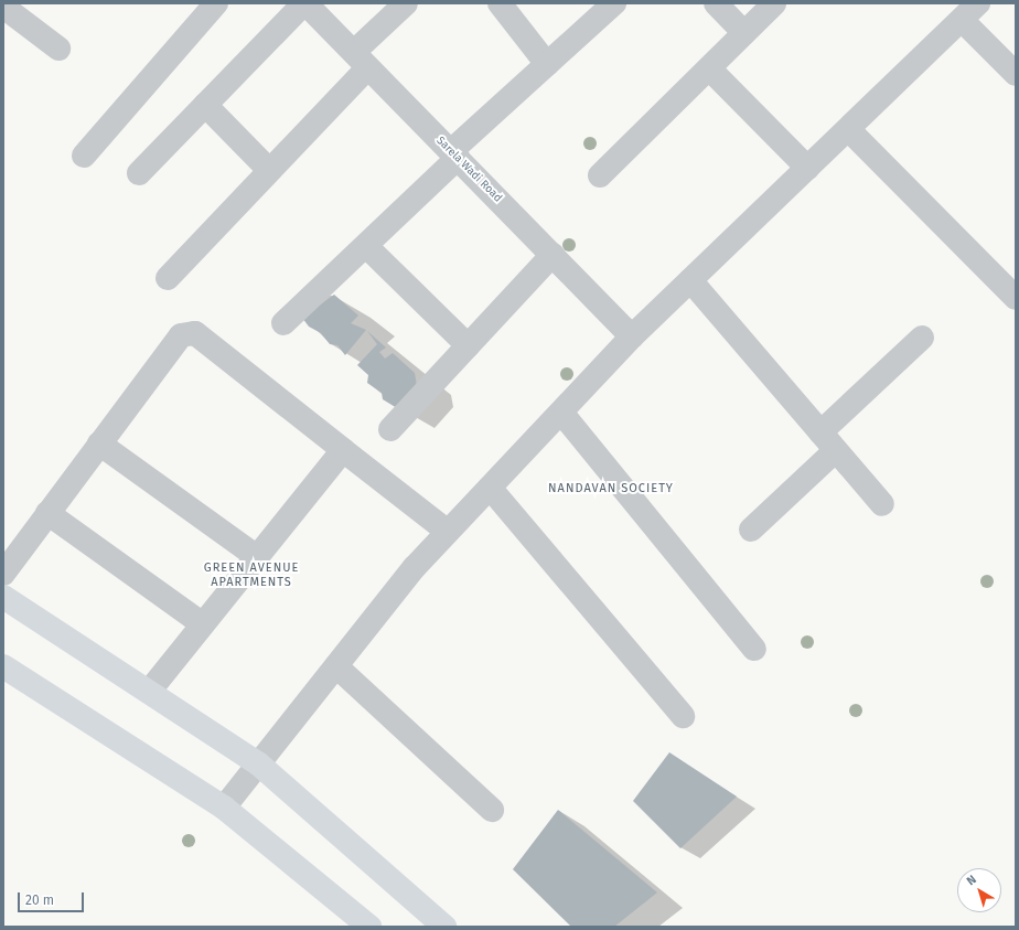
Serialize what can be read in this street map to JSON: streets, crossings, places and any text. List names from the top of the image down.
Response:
{
  "streets": {
    "street": ["Sarela Wadi Road"]
  },
  "districts": ["NANDAVAN SOCIETY", "GREEN AVENUE APARTMENTS"],
  "scale_bar": "20 m",
  "north": "top left"
}
